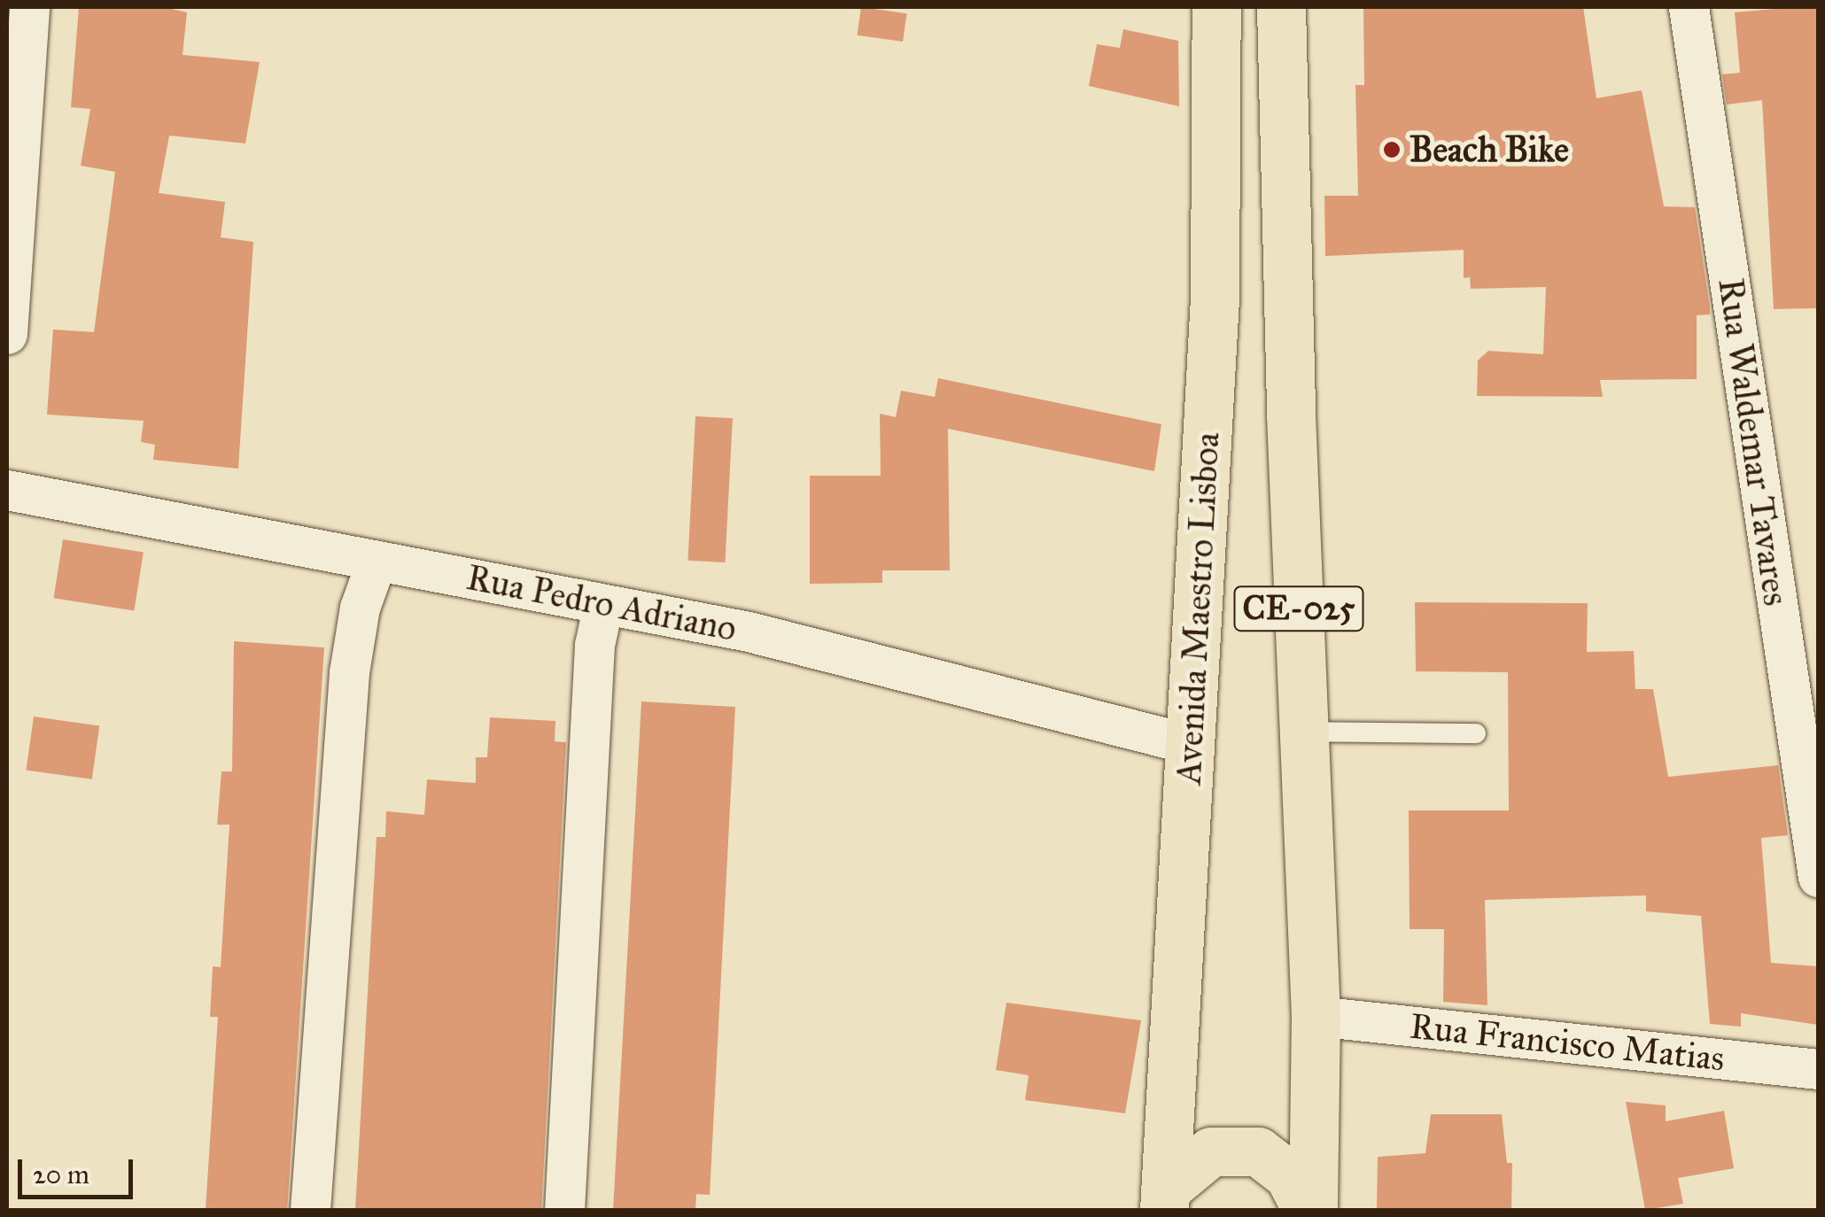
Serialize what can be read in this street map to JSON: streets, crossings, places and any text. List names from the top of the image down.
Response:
{
  "streets": {
    "highway": ["Avenida Maestro Lisboa", "CE-025"],
    "street": ["Rua Waldemar Tavares", "Rua Pedro Adriano", "Rua Francisco Matias"]
  },
  "crossings": [
    ["Rua Pedro Adriano", "Avenida Maestro Lisboa"],
    ["CE-025", "Rua Francisco Matias"]
  ],
  "places": ["Beach Bike"],
  "scale_bar": "20 m"
}
